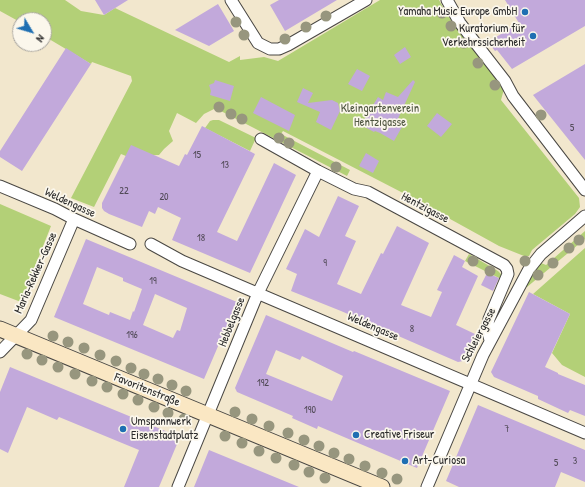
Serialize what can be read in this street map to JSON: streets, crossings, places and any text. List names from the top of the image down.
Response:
{
  "streets": {
    "main road": ["Favoritenstraße"],
    "street": [
      "Weldengasse",
      "Hentzigasse",
      "Maria-Rekker-Gasse",
      "Hebbelgasse",
      "Schleiergasse"
    ]
  },
  "crossings": [
    ["Weldengasse", "Maria-Rekker-Gasse"],
    ["Weldengasse", "Hebbelgasse"],
    ["Weldengasse", "Schleiergasse"],
    ["Hentzigasse", "Hebbelgasse"],
    ["Hentzigasse", "Schleiergasse"],
    ["Maria-Rekker-Gasse", "Favoritenstraße"],
    ["Hebbelgasse", "Favoritenstraße"]
  ],
  "parks": ["Kleingartenverein Hentzigasse"],
  "places": [
    "Yamaha Music Europe GmbH",
    "Kuratorium für Verkehrssicherheit",
    "Umspannwerk Eisenstadtplatz",
    "Creative Friseur",
    "Art-Curiosa"
  ],
  "house_numbers": [
    "5",
    "15",
    "13",
    "22",
    "20",
    "18",
    "9",
    "19",
    "8",
    "196",
    "192",
    "190",
    "7",
    "3",
    "5"
  ],
  "north": "bottom right"
}
